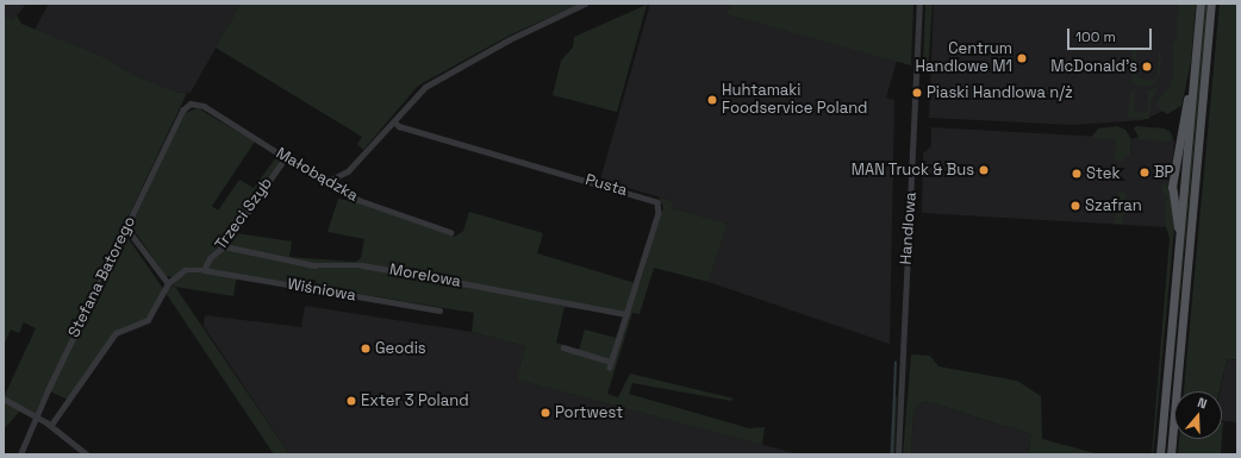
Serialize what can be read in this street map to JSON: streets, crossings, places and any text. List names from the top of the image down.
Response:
{
  "streets": {
    "street": [
      "Małobądzka",
      "Pusta",
      "Trzeci Szyb",
      "Handlowa",
      "Morelowa",
      "Stefana Batorego",
      "Wiśniowa"
    ]
  },
  "crossings": [
    ["Małobądzka", "Trzeci Szyb"],
    ["Małobądzka", "Stefana Batorego"],
    ["Pusta", "Morelowa"],
    ["Trzeci Szyb", "Morelowa"],
    ["Trzeci Szyb", "Wiśniowa"]
  ],
  "places": [
    "Centrum Handlowe M1",
    "McDonald's",
    "Piaski Handlowa n/ż",
    "Huhtamaki Foodservice Poland",
    "MAN Truck & Bus",
    "BP",
    "Stek",
    "Szafran",
    "Geodis",
    "Exter 3 Poland",
    "Portwest"
  ],
  "scale_bar": "100 m",
  "north": "top"
}
